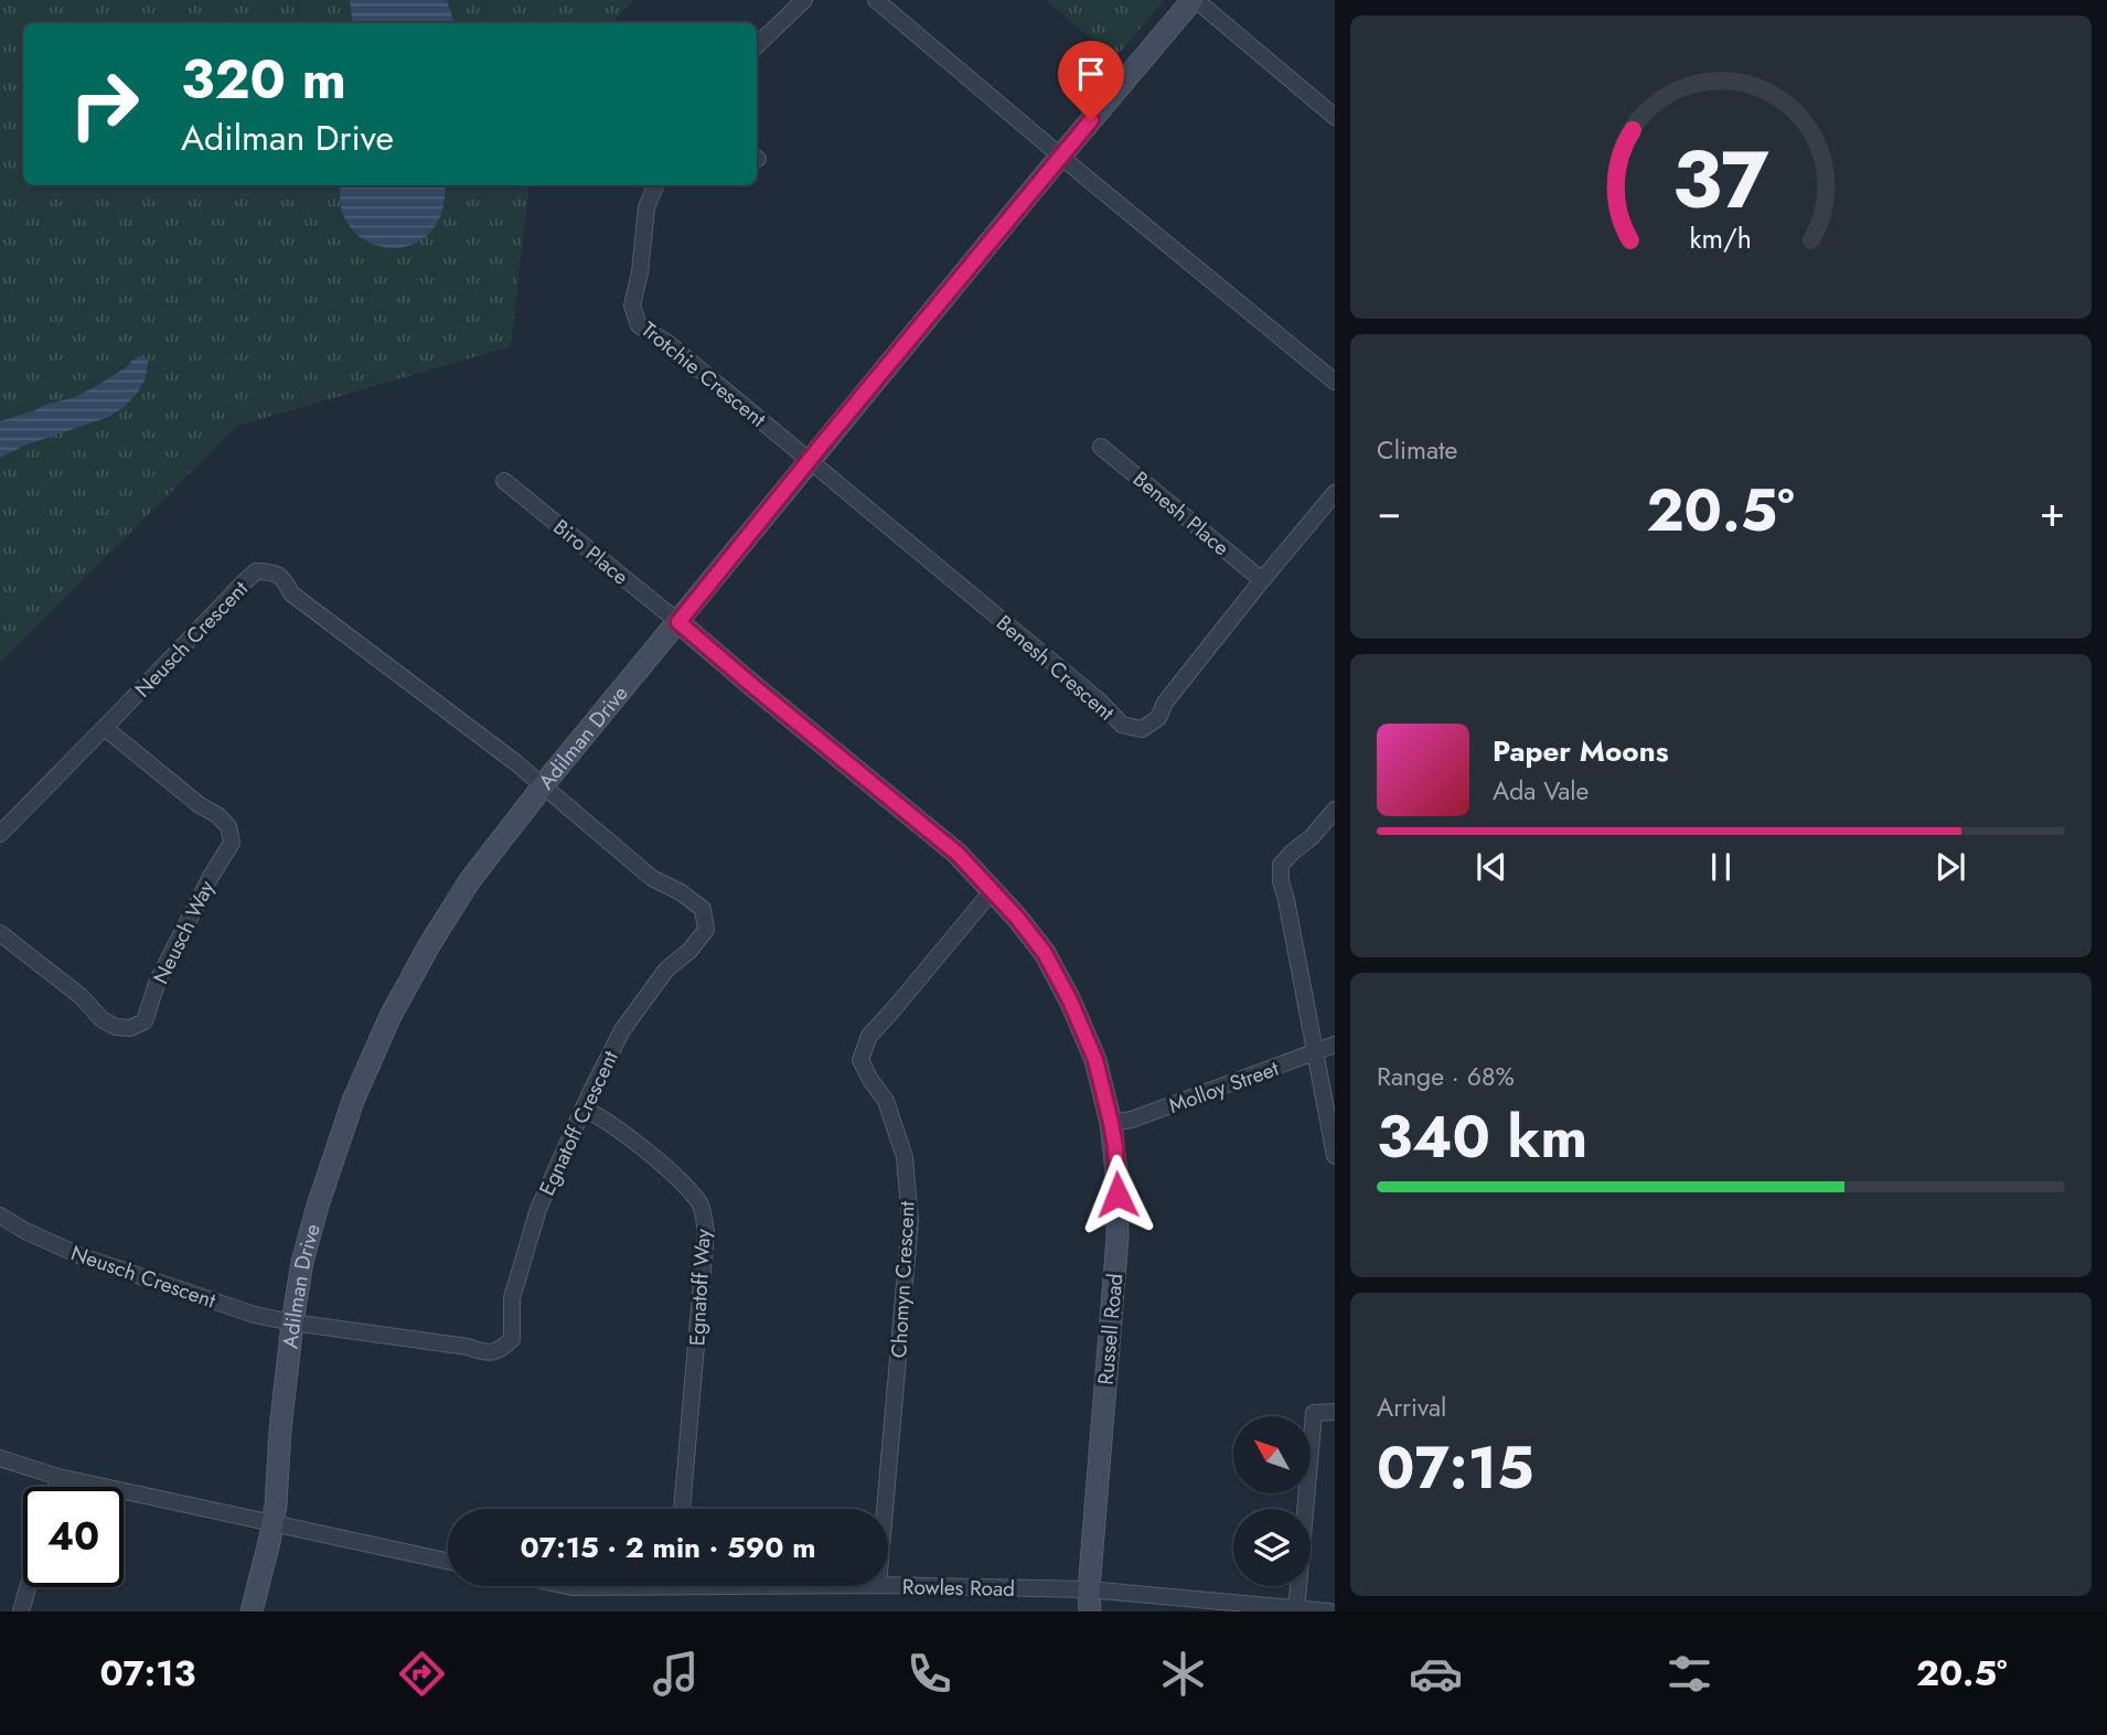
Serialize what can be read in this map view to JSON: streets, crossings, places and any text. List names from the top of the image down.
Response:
{
  "streets": {
    "street": [
      "Trotchie Crescent",
      "Benesh Place",
      "Biro Place",
      "Neusch Crescent",
      "Benesh Crescent",
      "Adilman Drive",
      "Neusch Way",
      "Molloy Street",
      "Egnatoff Crescent",
      "Chomyn Crescent",
      "Egnatoff Way",
      "Russell Road",
      "Rowles Road"
    ]
  },
  "crossings": [
    ["Trotchie Crescent", "Benesh Crescent"],
    ["Trotchie Crescent", "Adilman Drive"],
    ["Benesh Place", "Benesh Crescent"],
    ["Biro Place", "Adilman Drive"],
    ["Biro Place", "Russell Road"],
    ["Neusch Crescent", "Adilman Drive"],
    ["Neusch Crescent", "Neusch Way"],
    ["Neusch Crescent", "Egnatoff Crescent"],
    ["Benesh Crescent", "Adilman Drive"],
    ["Adilman Drive", "Egnatoff Crescent"],
    ["Adilman Drive", "Russell Road"],
    ["Molloy Street", "Russell Road"],
    ["Egnatoff Crescent", "Egnatoff Way"],
    ["Chomyn Crescent", "Russell Road"],
    ["Russell Road", "Rowles Road"]
  ],
  "north": "top left",
  "page": {
    "turn": ["320 m", "Adilman Drive"],
    "tile": [
      "Climate",
      ["Range · 68%", "340 km"],
      ["Arrival", "07:15"]
    ],
    "heat": ["−", "20.5°", "+"],
    "song": ["Paper Moons", "Ada Vale"],
    "limit": "40",
    "trip": "07:15 · 2 min · 590 m",
    "tabs": ["07:13", "20.5°"],
    "gauge": ["37", "km/h"]
  }
}
